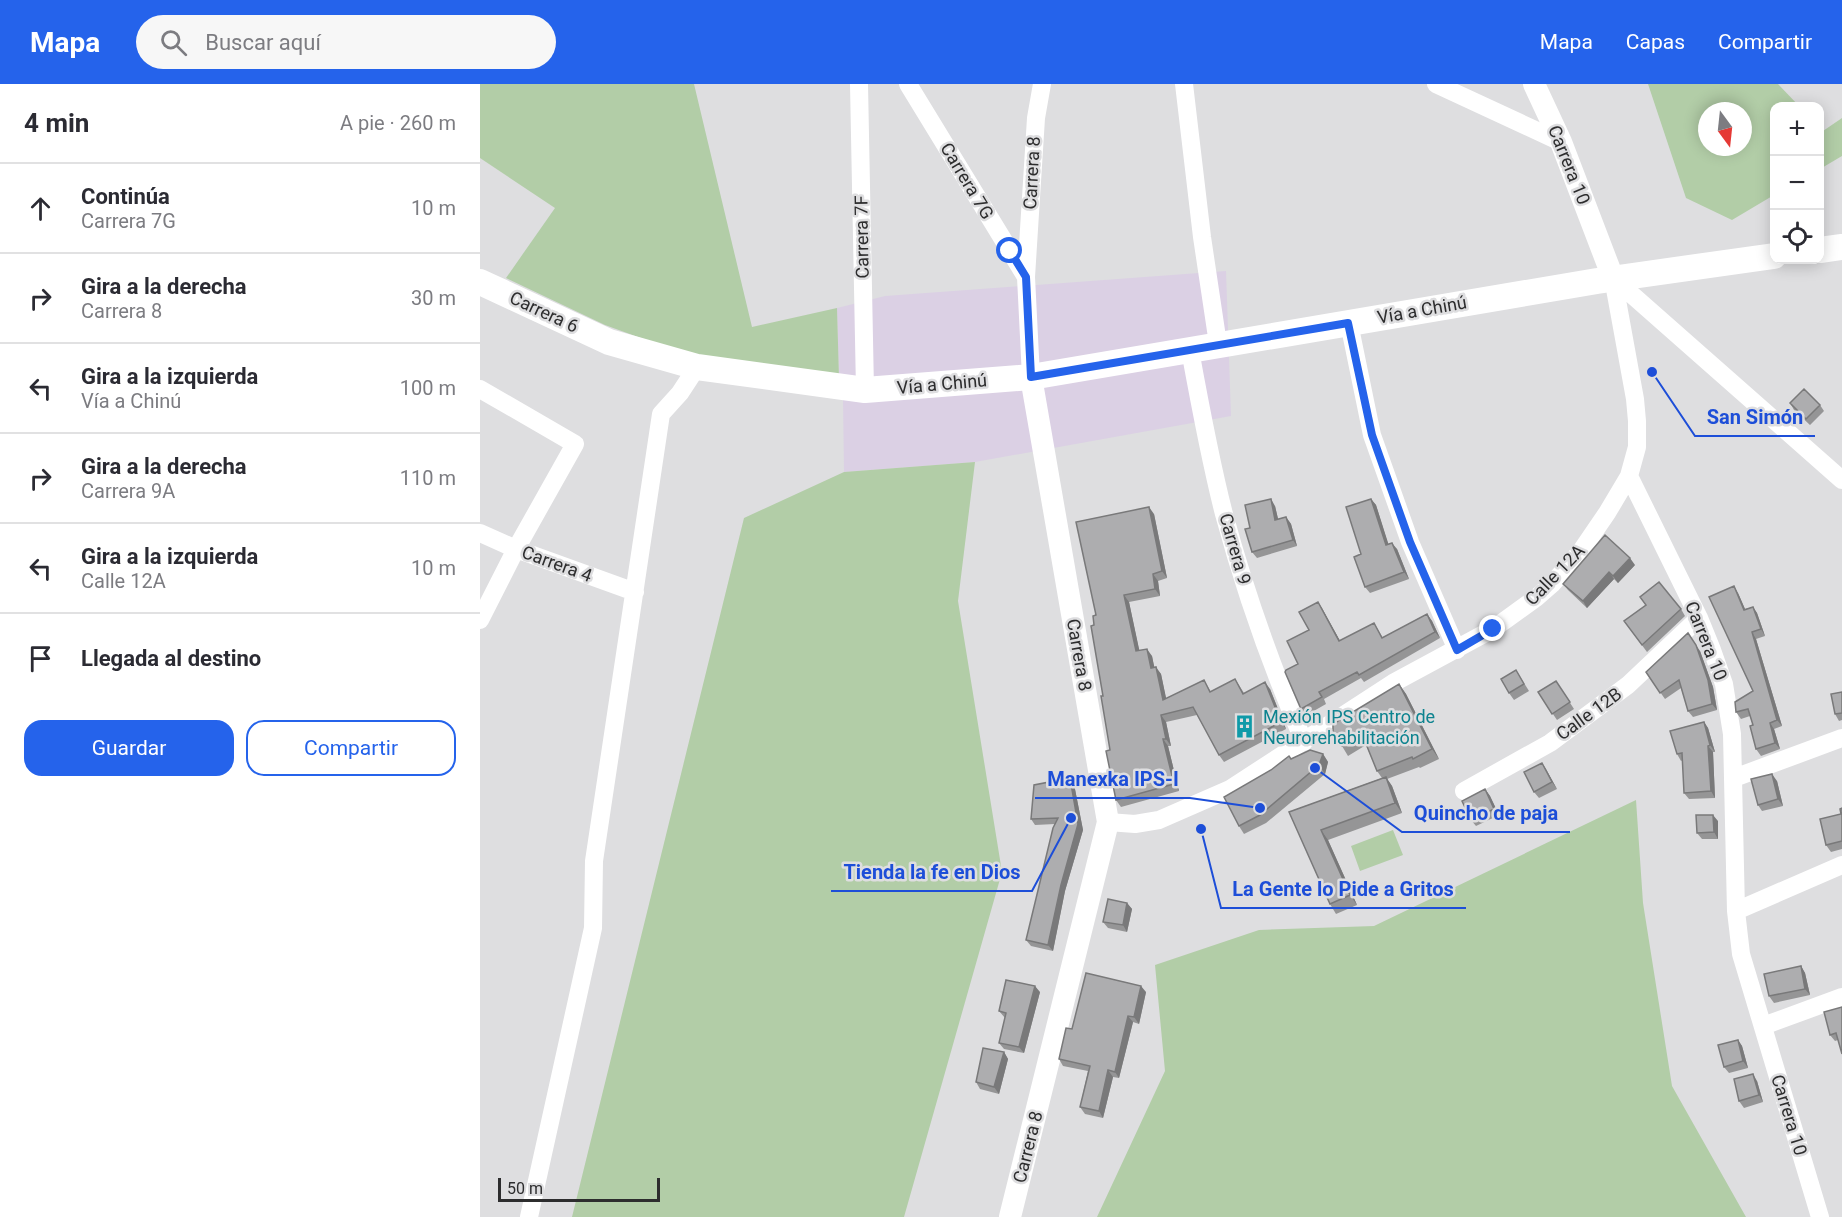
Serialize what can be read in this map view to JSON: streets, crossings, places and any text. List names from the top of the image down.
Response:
{
  "streets": {
    "main road": ["Vía a Chinú", "Carrera 6"],
    "street": [
      "Carrera 10",
      "Carrera 8",
      "Carrera 7G",
      "Carrera 7F",
      "Carrera 9",
      "Carrera 4",
      "Calle 12A",
      "Calle 12B"
    ]
  },
  "crossings": [
    ["Carrera 10", "Vía a Chinú"],
    ["Carrera 10", "Calle 12A"],
    ["Carrera 10", "Calle 12B"],
    ["Carrera 8", "Carrera 7G"],
    ["Carrera 8", "Vía a Chinú"],
    ["Carrera 8", "Calle 12A"],
    ["Carrera 7F", "Vía a Chinú"],
    ["Vía a Chinú", "Carrera 6"],
    ["Vía a Chinú", "Carrera 9"],
    ["Carrera 9", "Calle 12A"]
  ],
  "places": {
    "other": [
      "San Simón",
      "Quincho de paja",
      "Manexka IPS-I",
      "Tienda la fe en Dios",
      "La Gente lo Pide a Gritos"
    ],
    "building": ["Mexión IPS Centro de Neurorehabilitación"]
  },
  "scale_bar": "50 m",
  "north": "bottom",
  "page": {
    "header": "Mapa",
    "search": "Buscar aquí",
    "nav": ["Mapa", "Capas", "Compartir"],
    "heading": ["4 min", "A pie · 260 m"],
    "map_buttons": ["+", "−"],
    "list": [
      ["Continúa", "Carrera 7G", "10 m"],
      ["Gira a la derecha", "Carrera 8", "30 m"],
      ["Gira a la izquierda", "Vía a Chinú", "100 m"],
      ["Gira a la derecha", "Carrera 9A", "110 m"],
      ["Gira a la izquierda", "Calle 12A", "10 m"],
      "Llegada al destino"
    ],
    "buttons": ["Guardar", "Compartir"],
    "scale": "50 m"
  }
}
